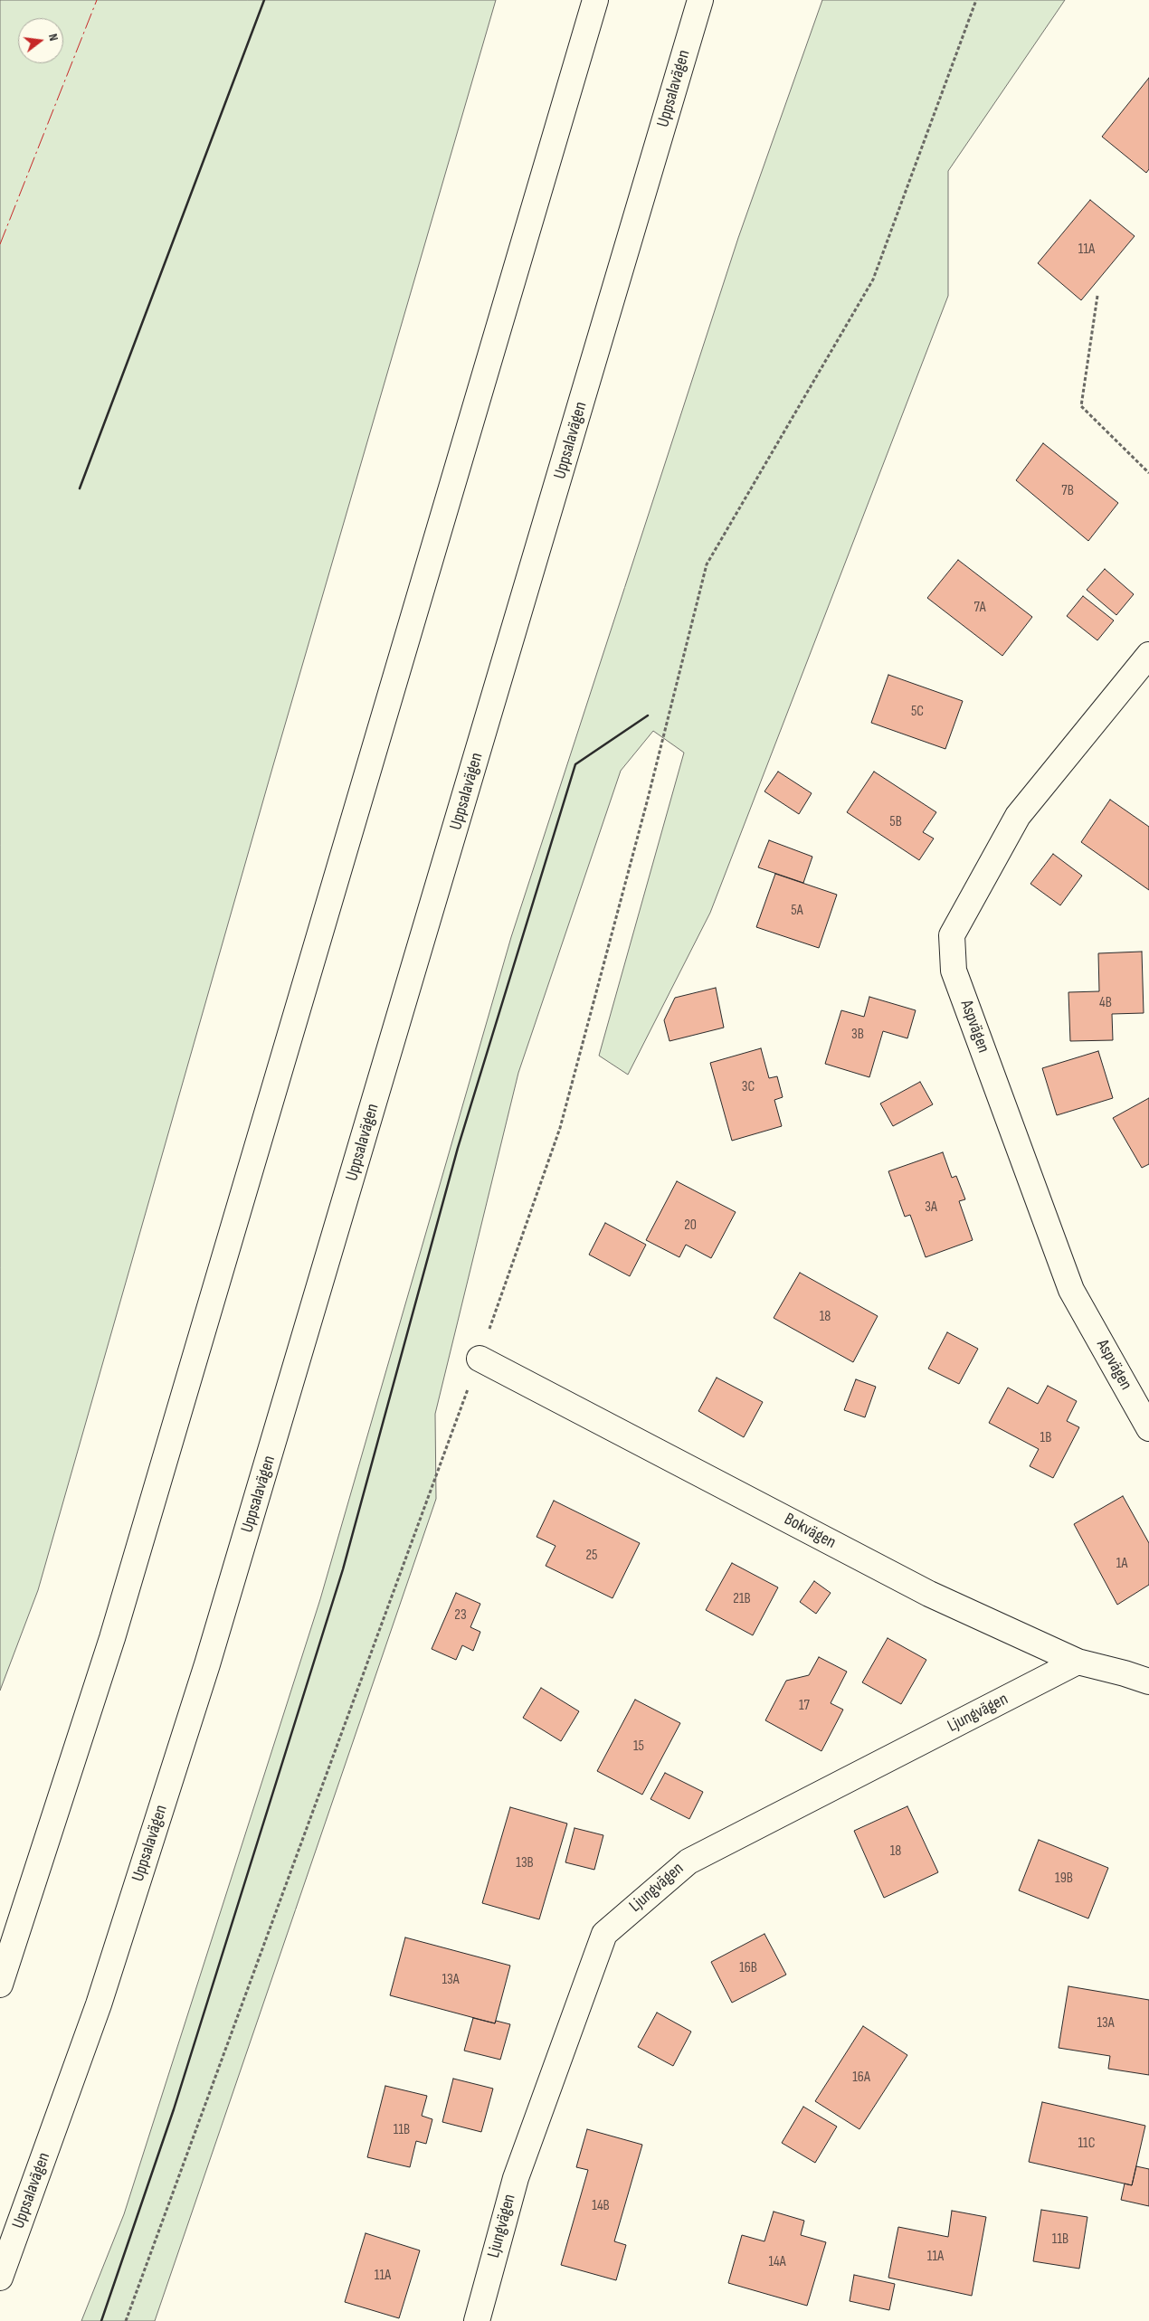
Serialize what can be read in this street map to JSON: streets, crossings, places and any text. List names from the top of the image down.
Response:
{
  "streets": {
    "main road": [
      "Uppsalavägen",
      "Aspvägen",
      "Bokvägen",
      "Ljungvägen"
    ]
  },
  "crossings": [
    ["Bokvägen", "Ljungvägen"]
  ],
  "house_numbers": [
    "11A",
    "7B",
    "7A",
    "5C",
    "5B",
    "5A",
    "4B",
    "3B",
    "3C",
    "3A",
    "20",
    "18",
    "1B",
    "25",
    "1A",
    "21B",
    "23",
    "17",
    "15",
    "18",
    "13B",
    "19B",
    "16B",
    "13A",
    "13A",
    "16A",
    "11B",
    "11C",
    "14B",
    "11B",
    "11A",
    "14A",
    "11A"
  ],
  "north": "right"
}
